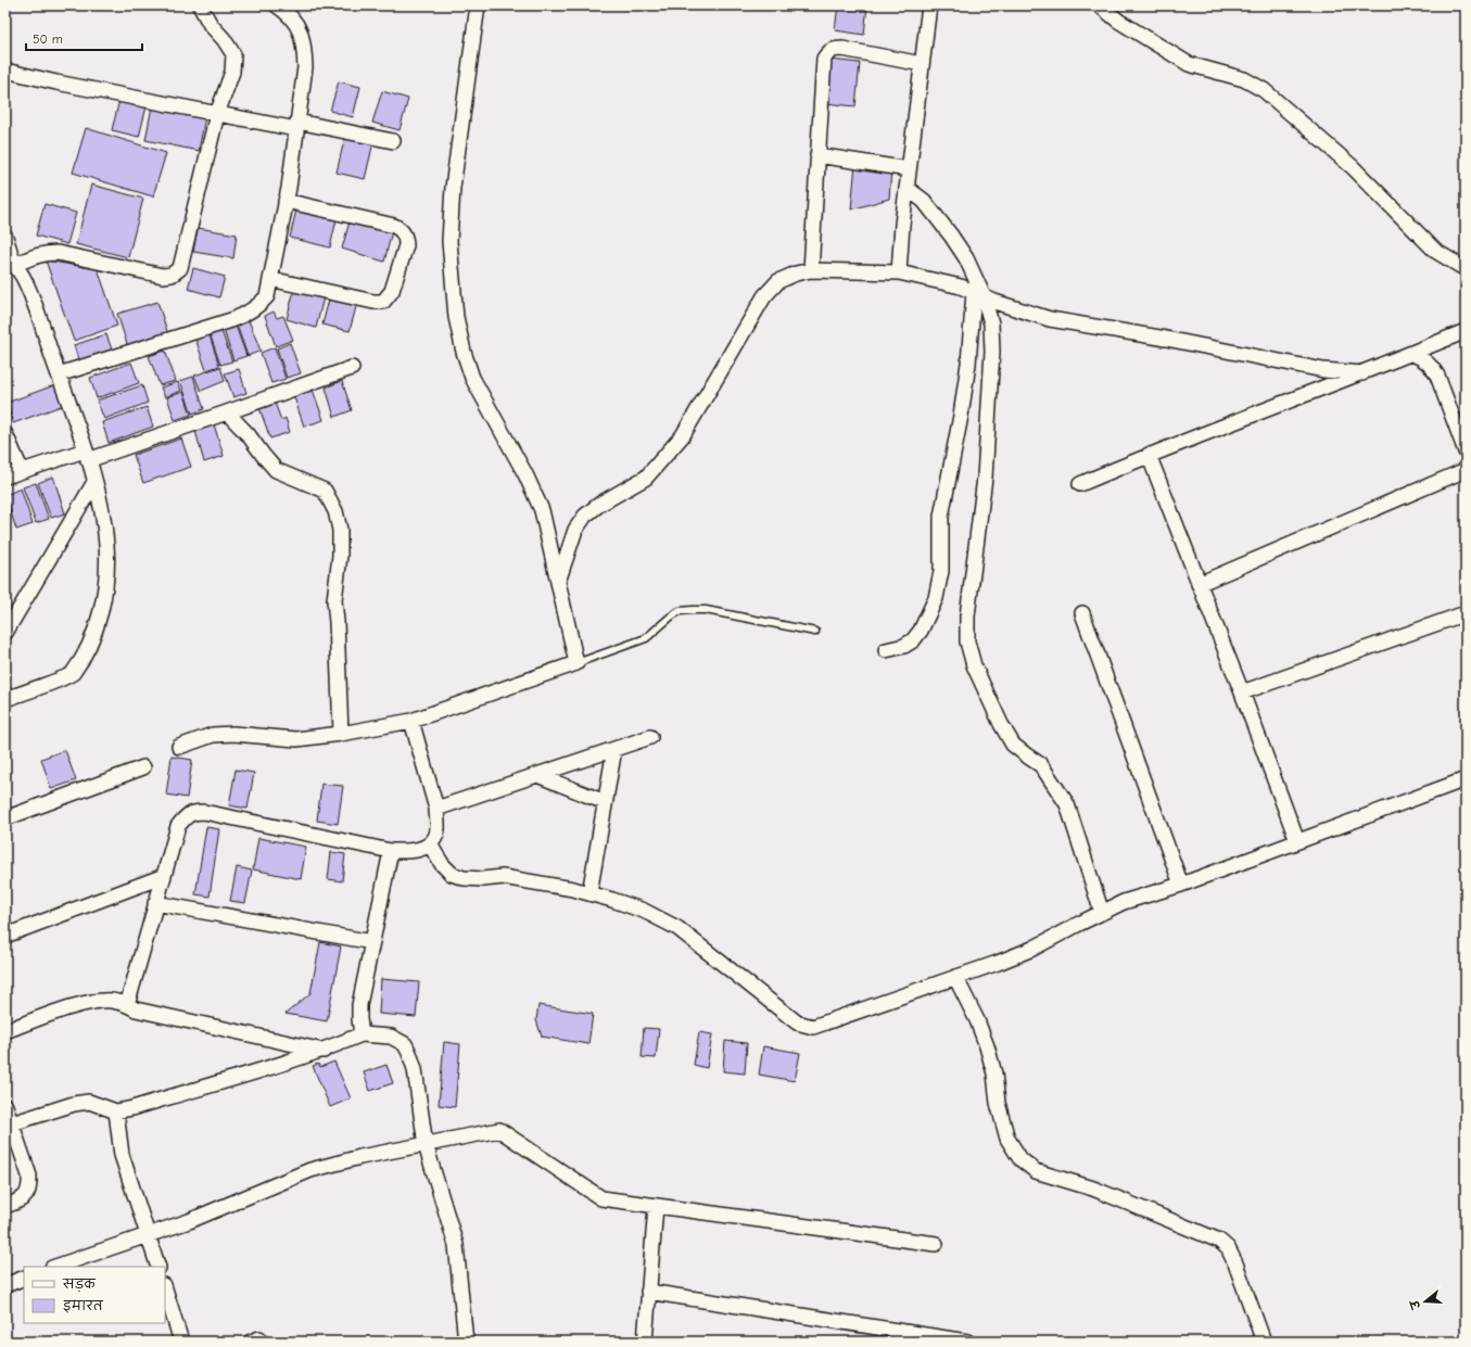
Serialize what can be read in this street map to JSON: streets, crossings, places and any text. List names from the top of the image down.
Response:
{
  "legend": ["सड़क", "इमारत"],
  "scale_bar": "50 m",
  "north": "left"
}
